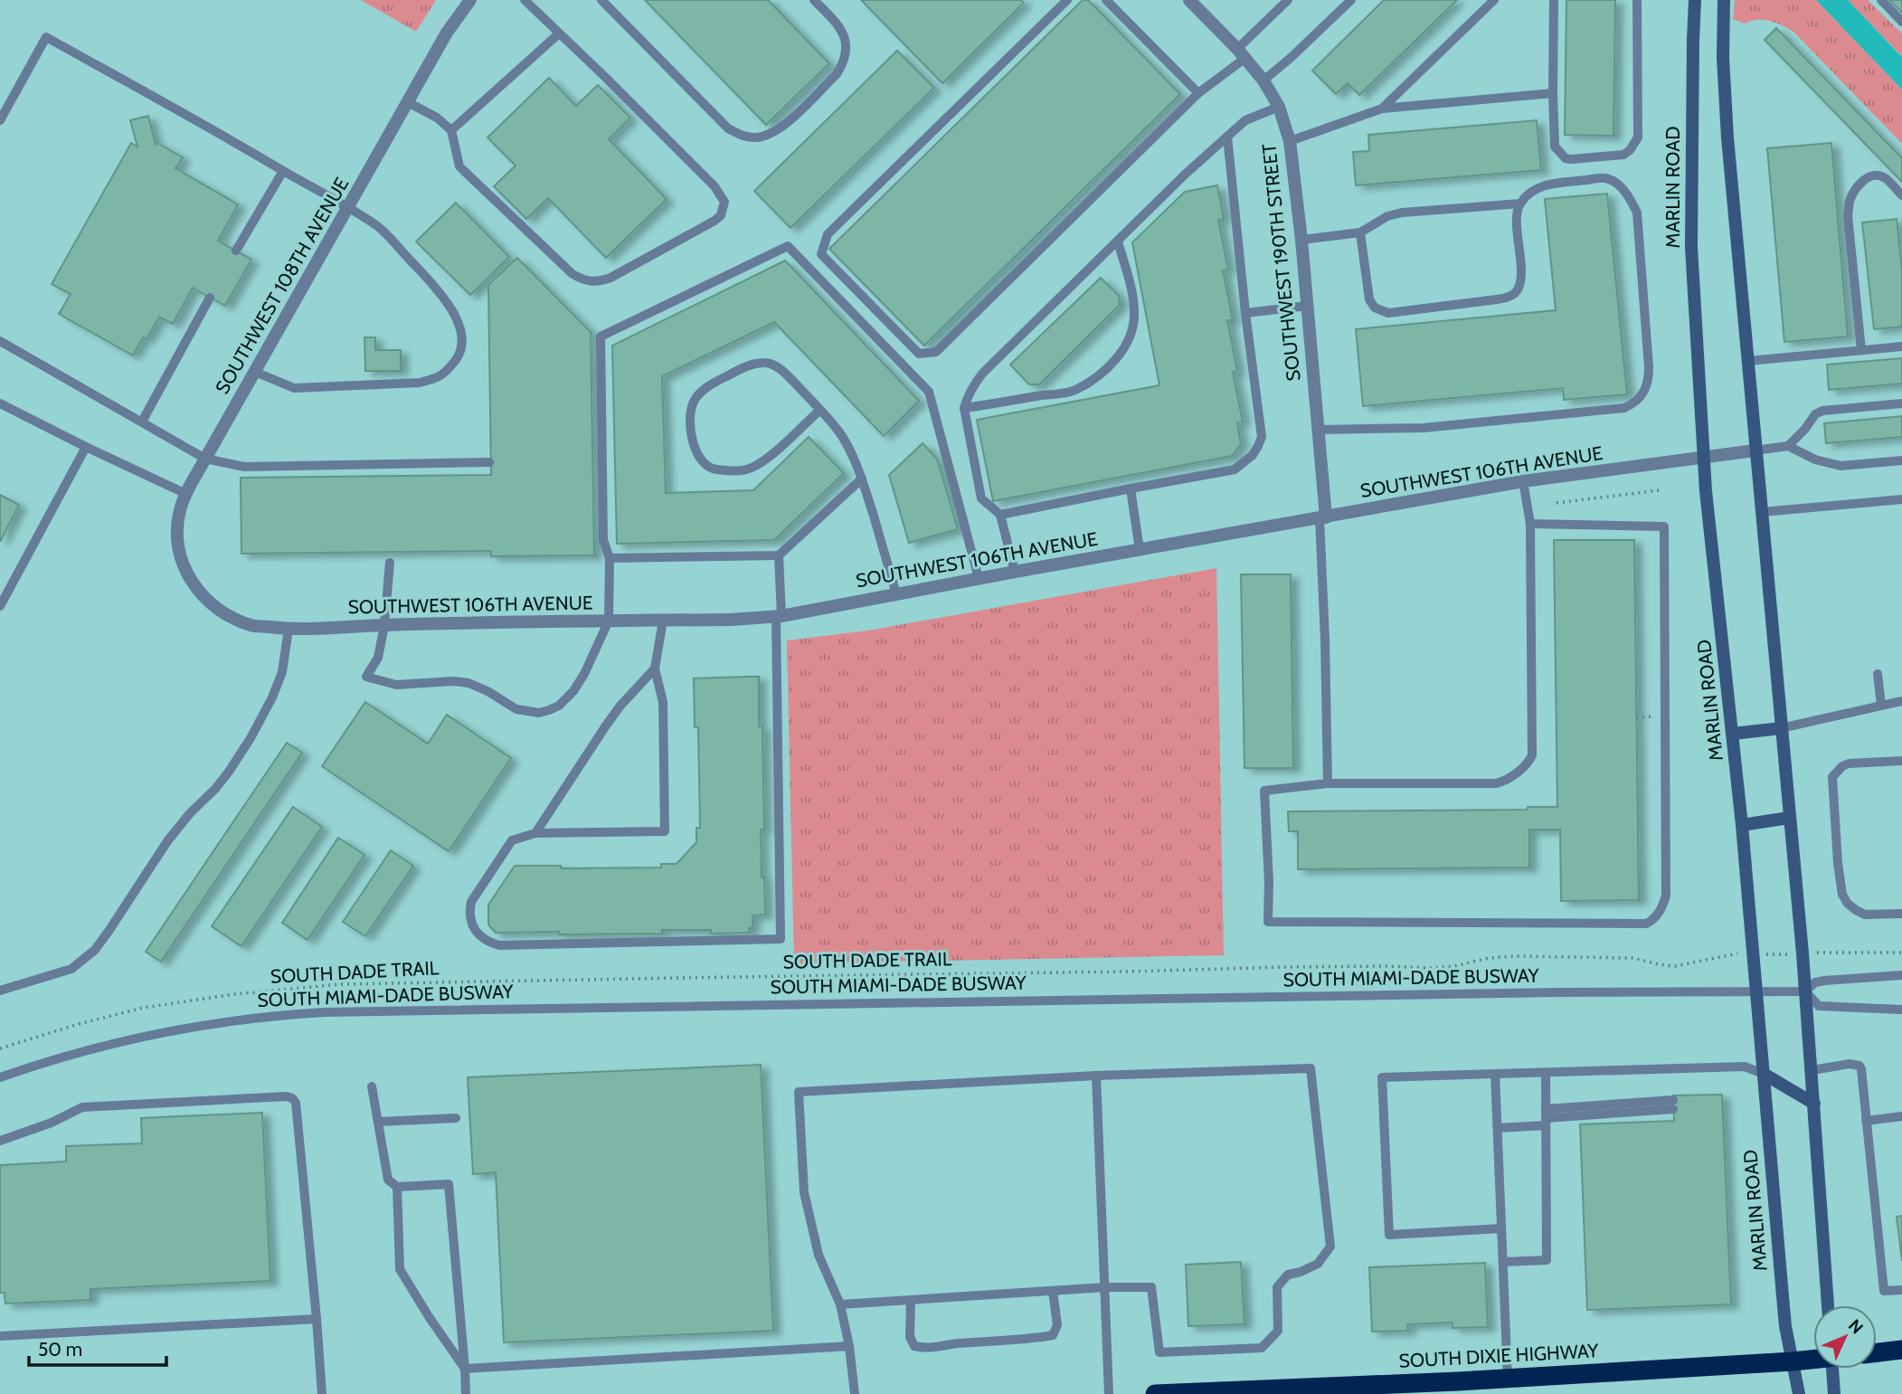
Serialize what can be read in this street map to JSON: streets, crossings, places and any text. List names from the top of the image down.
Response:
{
  "streets": {
    "highway": ["SOUTH DIXIE HIGHWAY"],
    "street": [
      "MARLIN ROAD",
      "SOUTHWEST 190TH STREET",
      "SOUTHWEST 108TH AVENUE",
      "SOUTHWEST 106TH AVENUE"
    ],
    "lane": ["SOUTH MIAMI-DADE BUSWAY"],
    "path": ["SOUTH DADE TRAIL"]
  },
  "crossings": [
    ["MARLIN ROAD", "SOUTHWEST 106TH AVENUE"],
    ["MARLIN ROAD", "SOUTH MIAMI-DADE BUSWAY"],
    ["MARLIN ROAD", "SOUTH DIXIE HIGHWAY"],
    ["SOUTHWEST 190TH STREET", "SOUTHWEST 106TH AVENUE"],
    ["SOUTHWEST 108TH AVENUE", "SOUTHWEST 106TH AVENUE"]
  ],
  "scale_bar": "50 m",
  "north": "top right"
}
